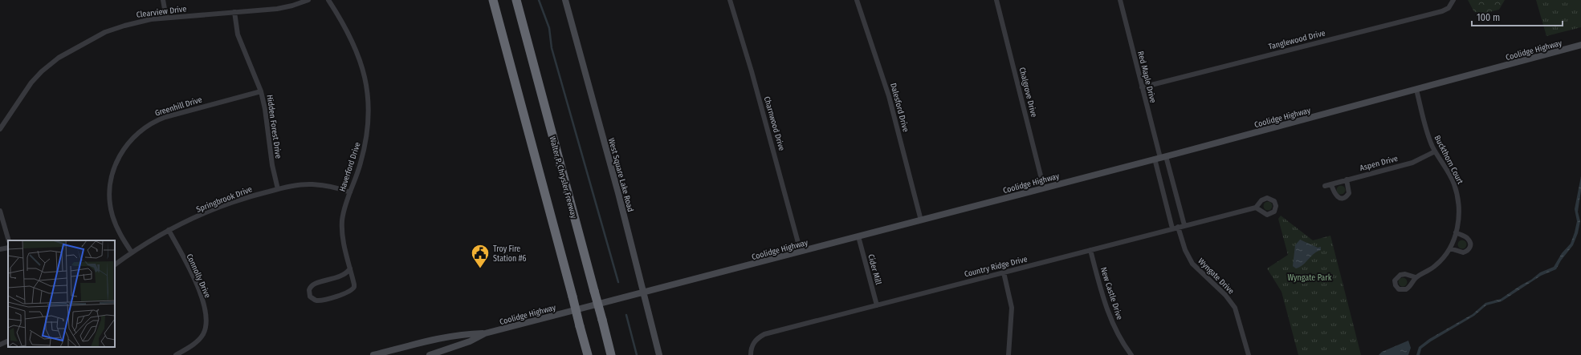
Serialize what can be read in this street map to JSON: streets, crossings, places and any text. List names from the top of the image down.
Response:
{
  "streets": {
    "highway": ["Walter P. Chrysler Freeway"],
    "street": [
      "Clearview Drive",
      "Tanglewood Drive",
      "Coolidge Highway",
      "Red Maple Drive",
      "Chalgrove Drive",
      "Greenhill Drive",
      "Dalesford Drive",
      "Charnwood Drive",
      "Hidden Forest Drive",
      "Buckthorn Court",
      "Aspen Drive",
      "Haverford Drive",
      "West Square Lake Road",
      "Springbrook Drive",
      "Country Ridge Drive",
      "Cider Mill",
      "Connolly Drive",
      "Wyngate Drive",
      "New Castle Drive"
    ]
  },
  "crossings": [
    ["Clearview Drive", "Hidden Forest Drive"],
    ["Tanglewood Drive", "Red Maple Drive"],
    ["Coolidge Highway", "Red Maple Drive"],
    ["Coolidge Highway", "Chalgrove Drive"],
    ["Coolidge Highway", "Dalesford Drive"],
    ["Coolidge Highway", "Charnwood Drive"],
    ["Coolidge Highway", "Buckthorn Court"],
    ["Coolidge Highway", "West Square Lake Road"],
    ["Coolidge Highway", "Cider Mill"],
    ["Greenhill Drive", "Hidden Forest Drive"],
    ["Greenhill Drive", "Springbrook Drive"],
    ["Hidden Forest Drive", "Springbrook Drive"],
    ["Buckthorn Court", "Aspen Drive"],
    ["Haverford Drive", "Springbrook Drive"],
    ["Springbrook Drive", "Connolly Drive"],
    ["Country Ridge Drive", "Cider Mill"],
    ["Country Ridge Drive", "Wyngate Drive"],
    ["Country Ridge Drive", "New Castle Drive"]
  ],
  "parks": ["Wyngate Park"],
  "places": {
    "public building": ["Troy Fire Station #6"]
  },
  "scale_bar": "100 m"
}
